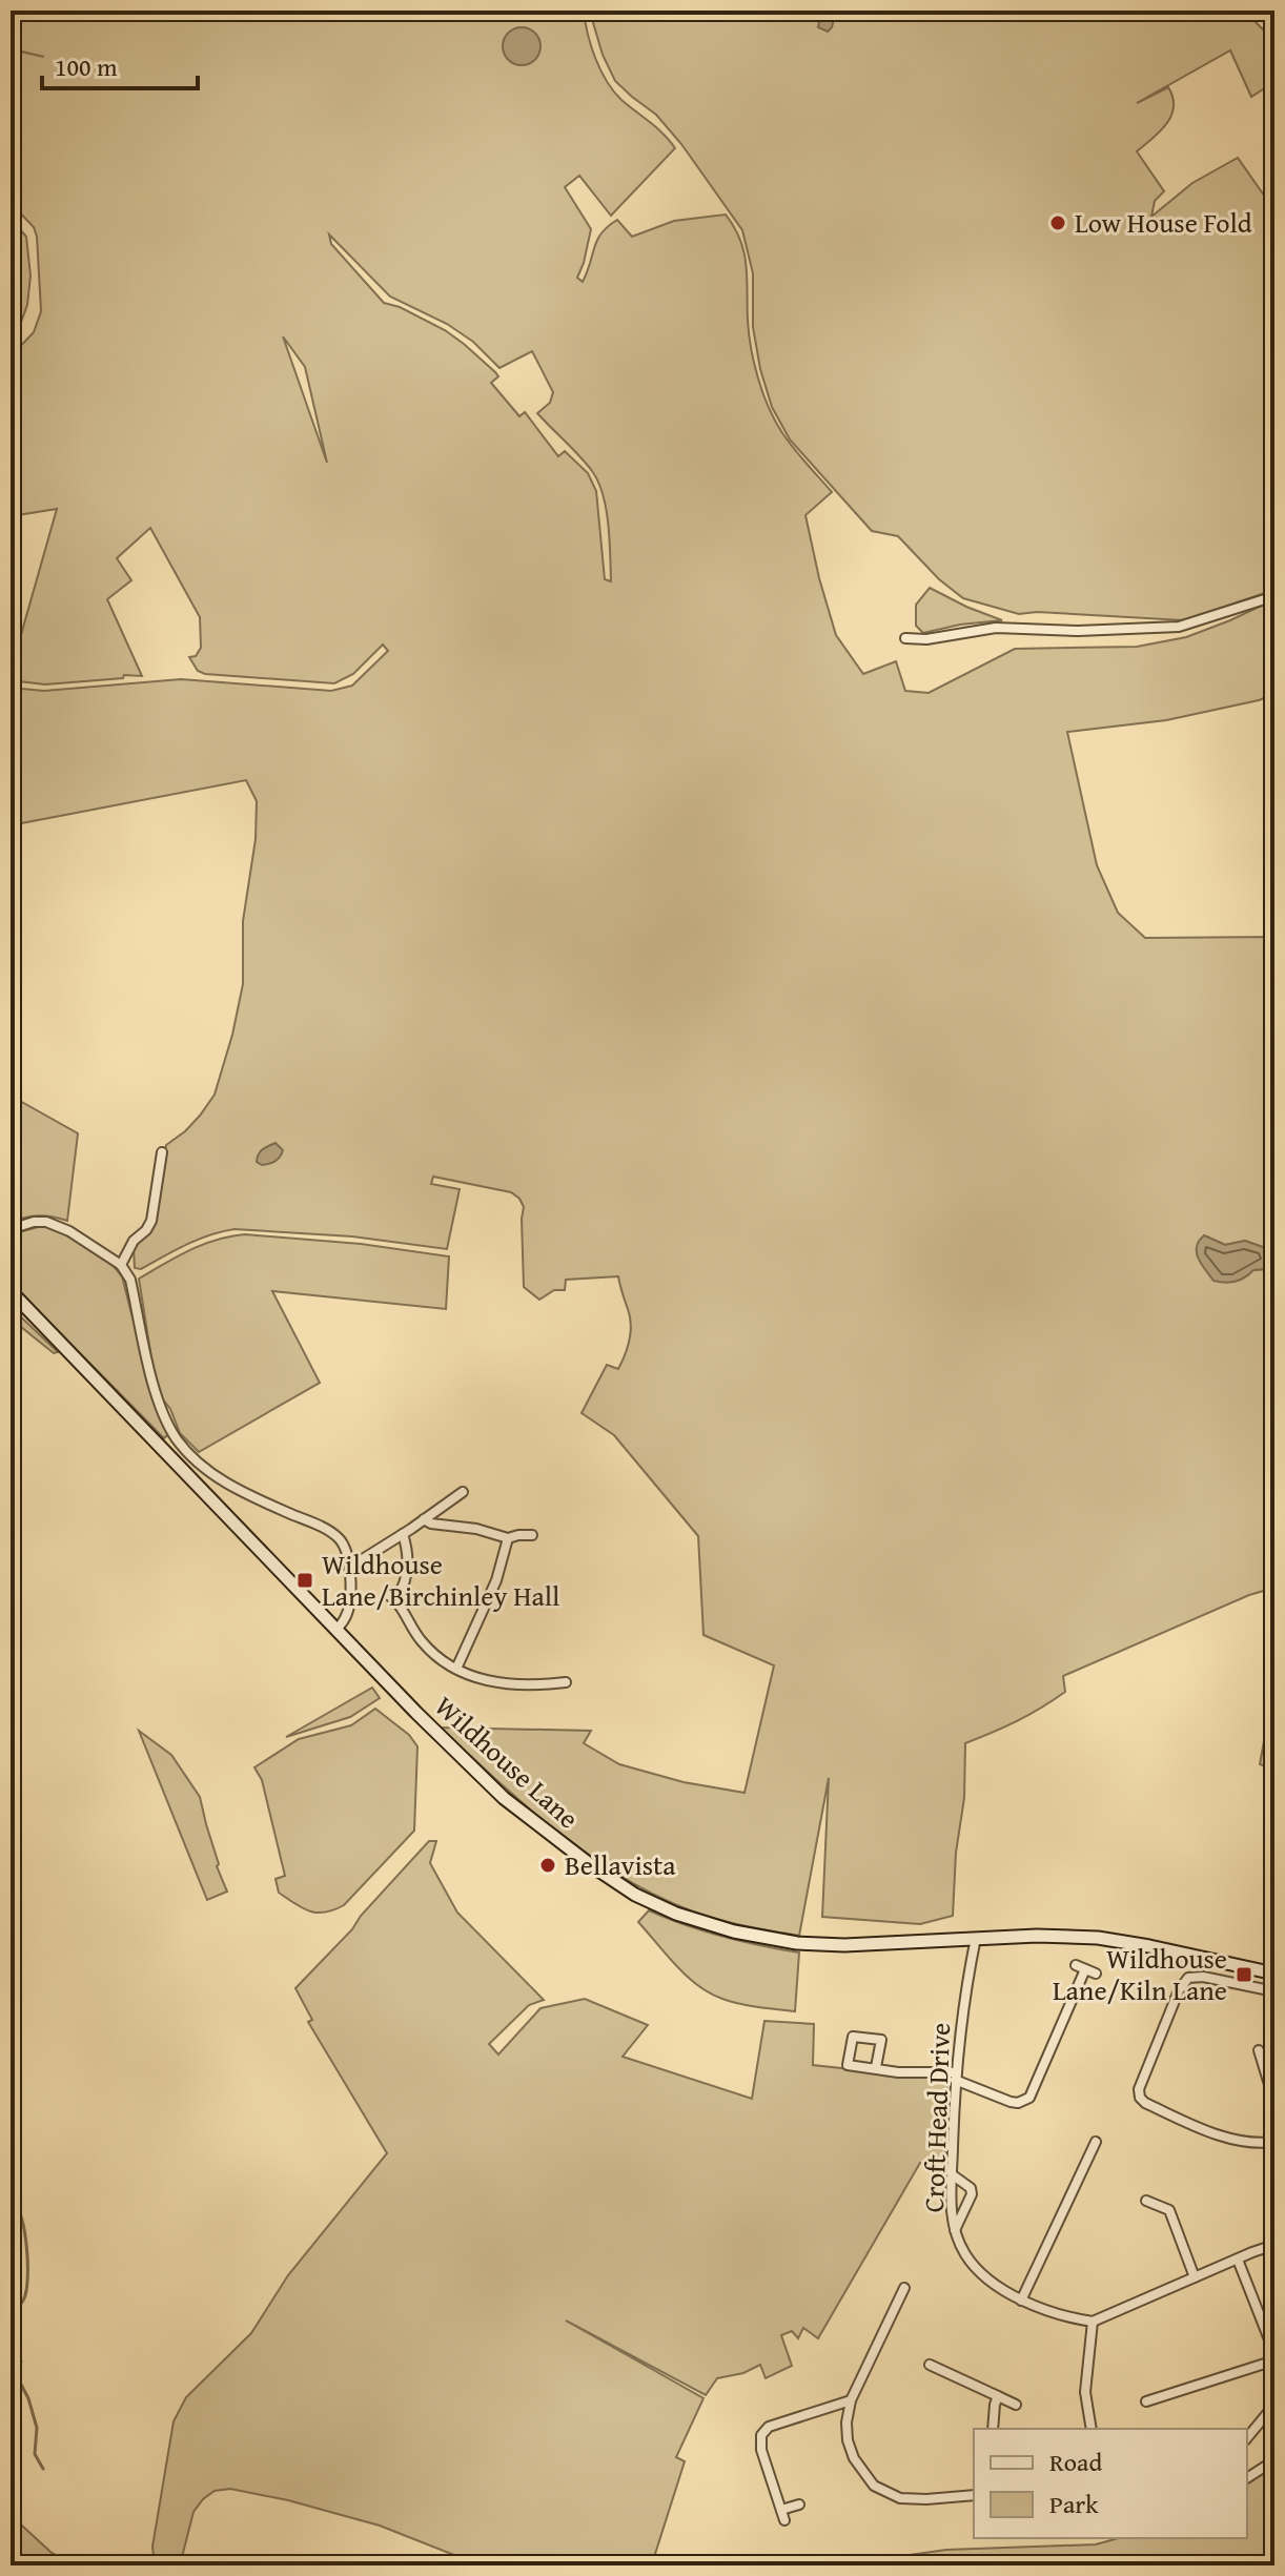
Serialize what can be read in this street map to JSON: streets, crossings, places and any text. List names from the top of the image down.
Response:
{
  "streets": {
    "main road": ["Wildhouse Lane"],
    "street": ["Croft Head Drive"]
  },
  "crossings": [
    ["Wildhouse Lane", "Croft Head Drive"]
  ],
  "places": {
    "other": ["Low House Fold", "Bellavista"],
    "transit": ["Wildhouse Lane/Birchinley Hall", "Wildhouse Lane/Kiln Lane"]
  },
  "legend": ["Road", "Park"],
  "scale_bar": "100 m"
}
